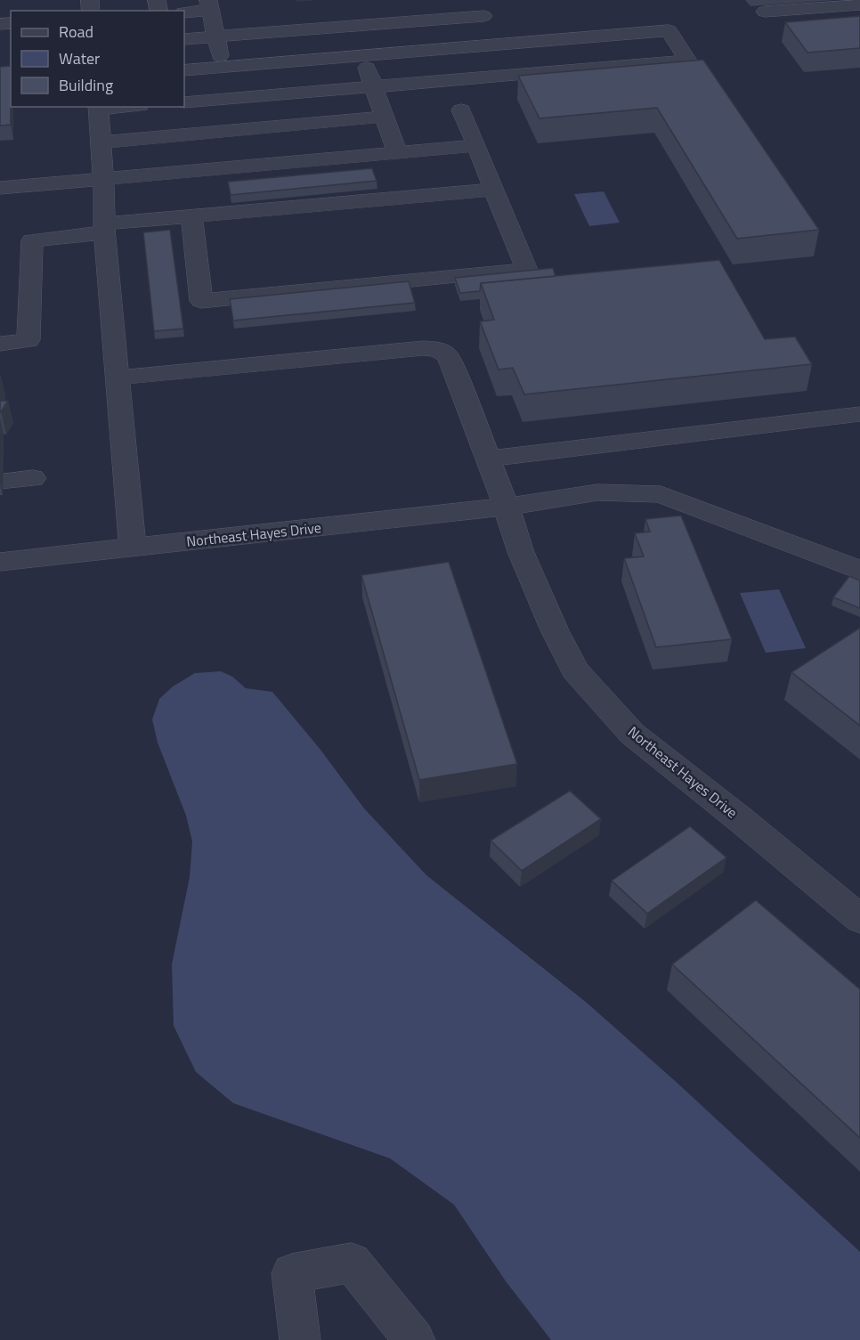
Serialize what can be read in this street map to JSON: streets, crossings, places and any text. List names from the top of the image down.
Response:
{
  "streets": {
    "street": ["Northeast Hayes Drive"]
  },
  "legend": ["Road", "Water", "Building"]
}
